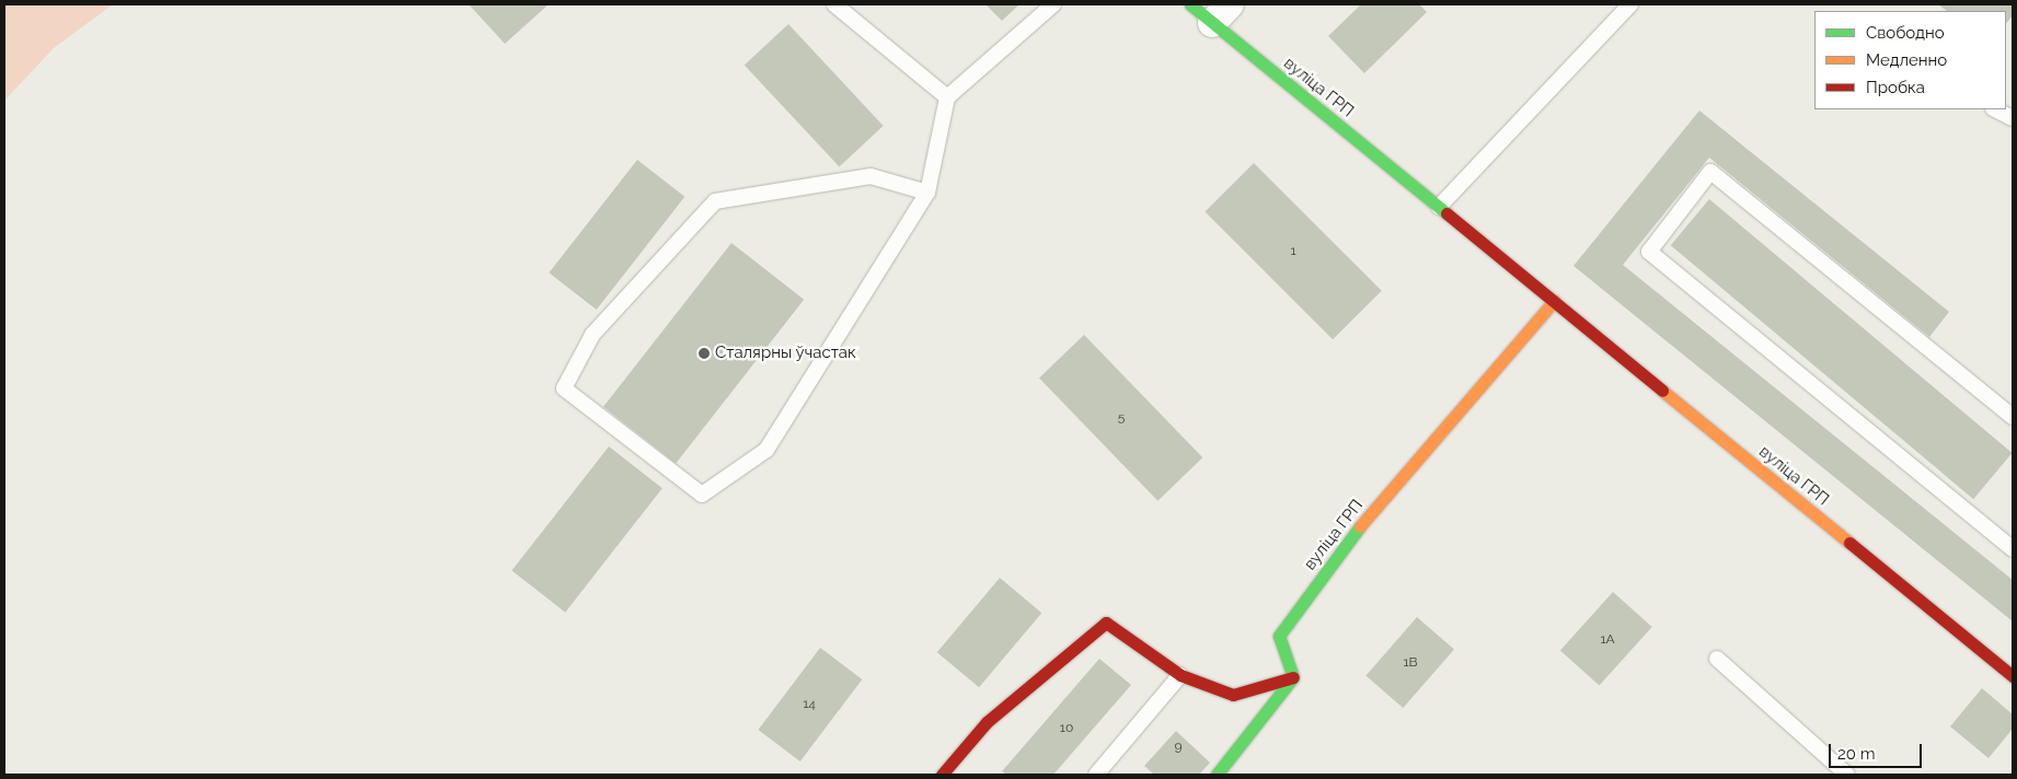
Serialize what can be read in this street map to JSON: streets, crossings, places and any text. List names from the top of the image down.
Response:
{
  "streets": {
    "street": ["вуліца ГРП"]
  },
  "places": ["Сталярны ўчастак"],
  "house_numbers": [
    "1",
    "5",
    "1А",
    "1В",
    "14",
    "10",
    "9"
  ],
  "legend": ["Свободно", "Медленно", "Пробка"],
  "scale_bar": "20 m"
}
